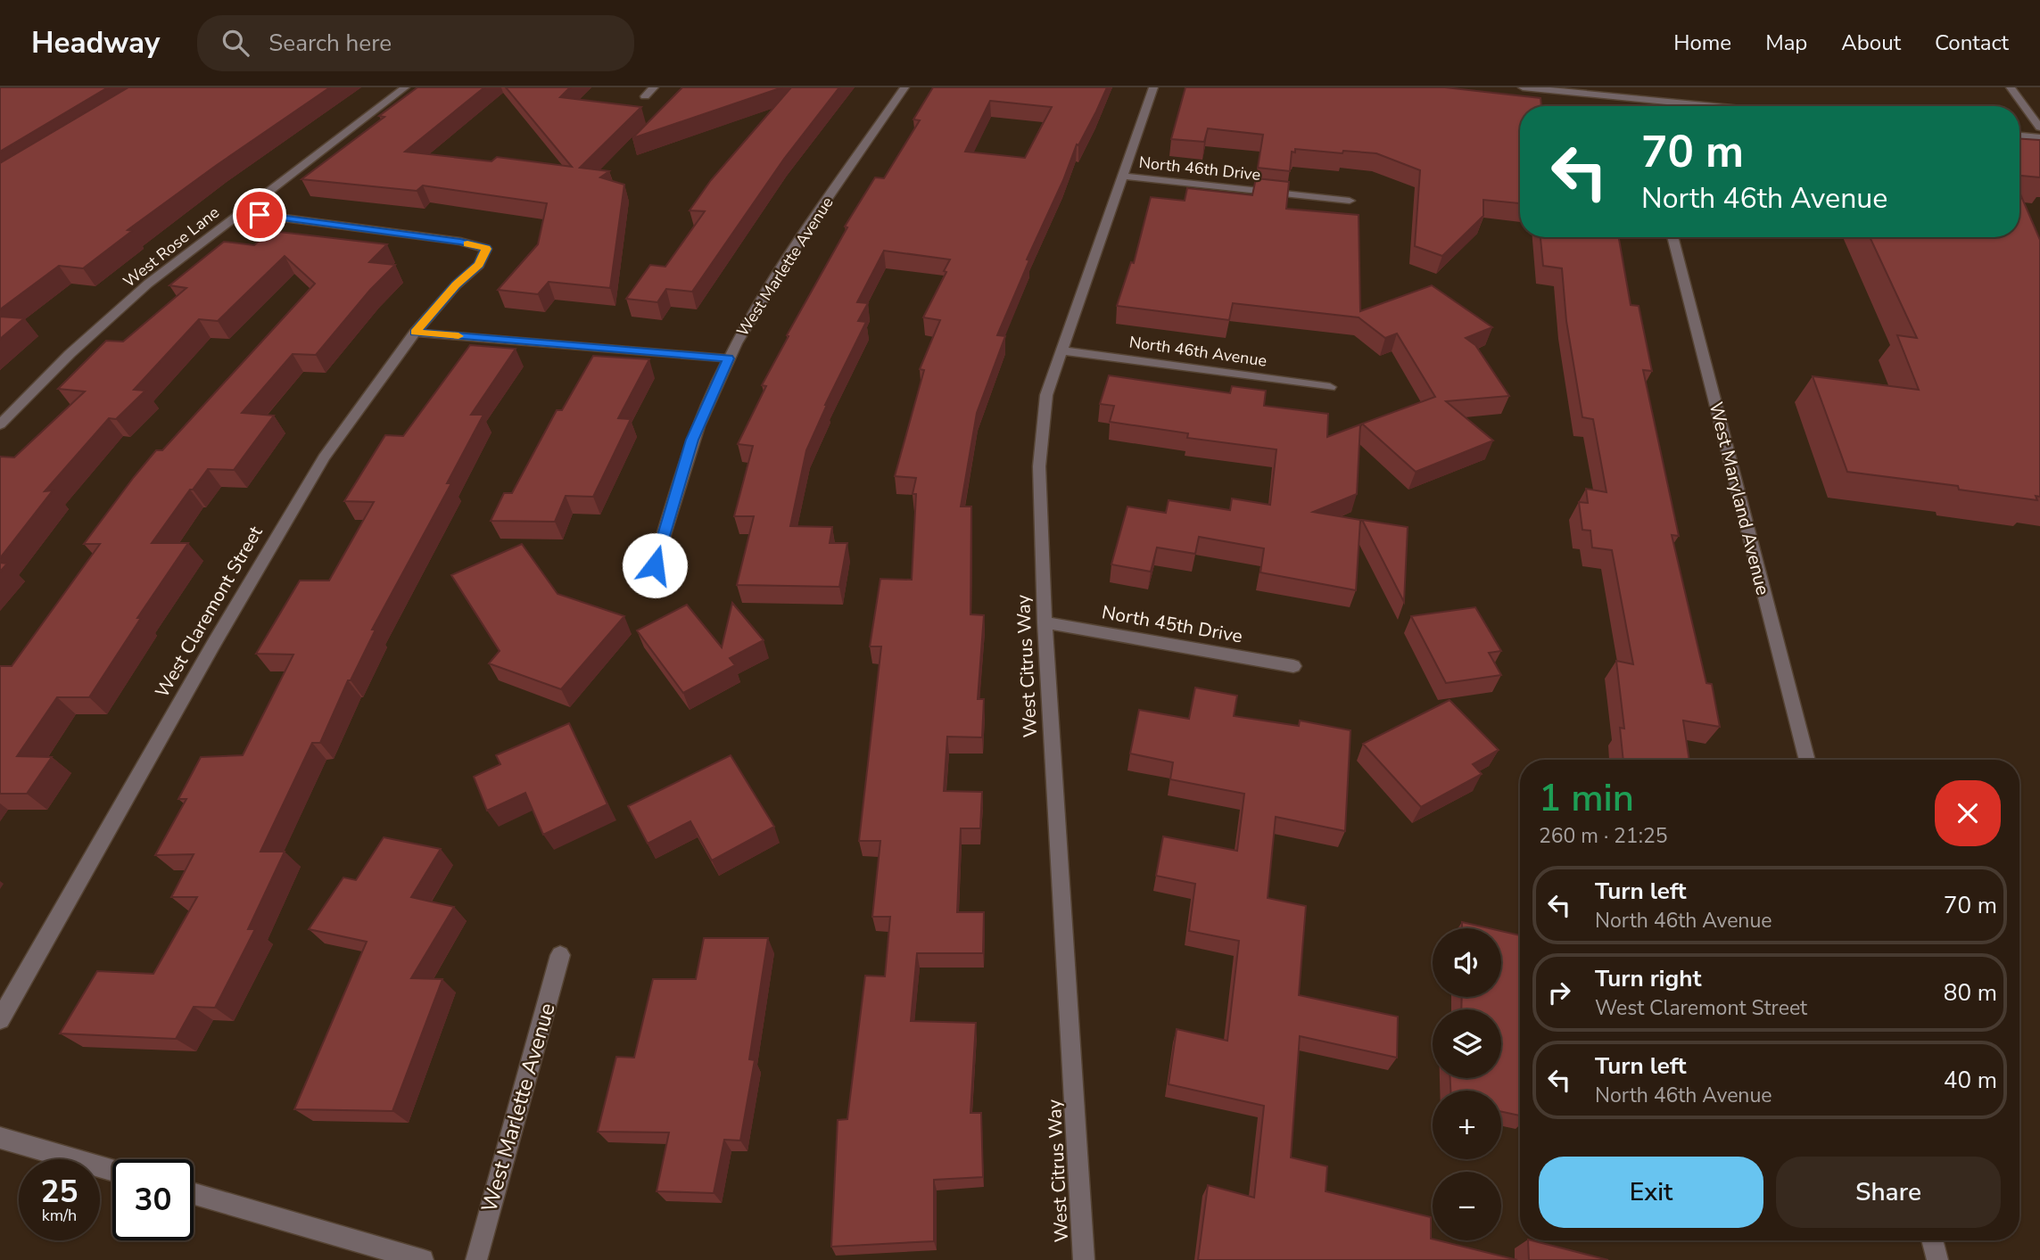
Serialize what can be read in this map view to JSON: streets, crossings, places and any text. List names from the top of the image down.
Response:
{
  "streets": {
    "street": [
      "North 46th Drive",
      "West Rose Lane",
      "West Marlette Avenue",
      "North 46th Avenue",
      "West Maryland Avenue",
      "West Claremont Street",
      "North 45th Drive",
      "West Citrus Way"
    ]
  },
  "crossings": [
    ["North 46th Drive", "West Citrus Way"],
    ["West Rose Lane", "West Claremont Street"],
    ["North 46th Avenue", "West Citrus Way"],
    ["North 45th Drive", "West Citrus Way"]
  ],
  "page": {
    "header": "Headway",
    "search": "Search here",
    "nav": [
      "Home",
      "Map",
      "About",
      "Contact"
    ],
    "turn": ["70 m", "North 46th Avenue"],
    "heading": ["1 min", "260 m · 21:25"],
    "list": [
      {
        "name": "Turn left",
        "note": "North 46th Avenue",
        "value": "70 m"
      },
      {
        "name": "Turn right",
        "note": "West Claremont Street",
        "value": "80 m"
      },
      {
        "name": "Turn left",
        "note": "North 46th Avenue",
        "value": "40 m"
      }
    ],
    "map_buttons": ["+", "−"],
    "buttons": ["Exit", "Share"],
    "speed": "25 km/h",
    "limit": "30"
  }
}
